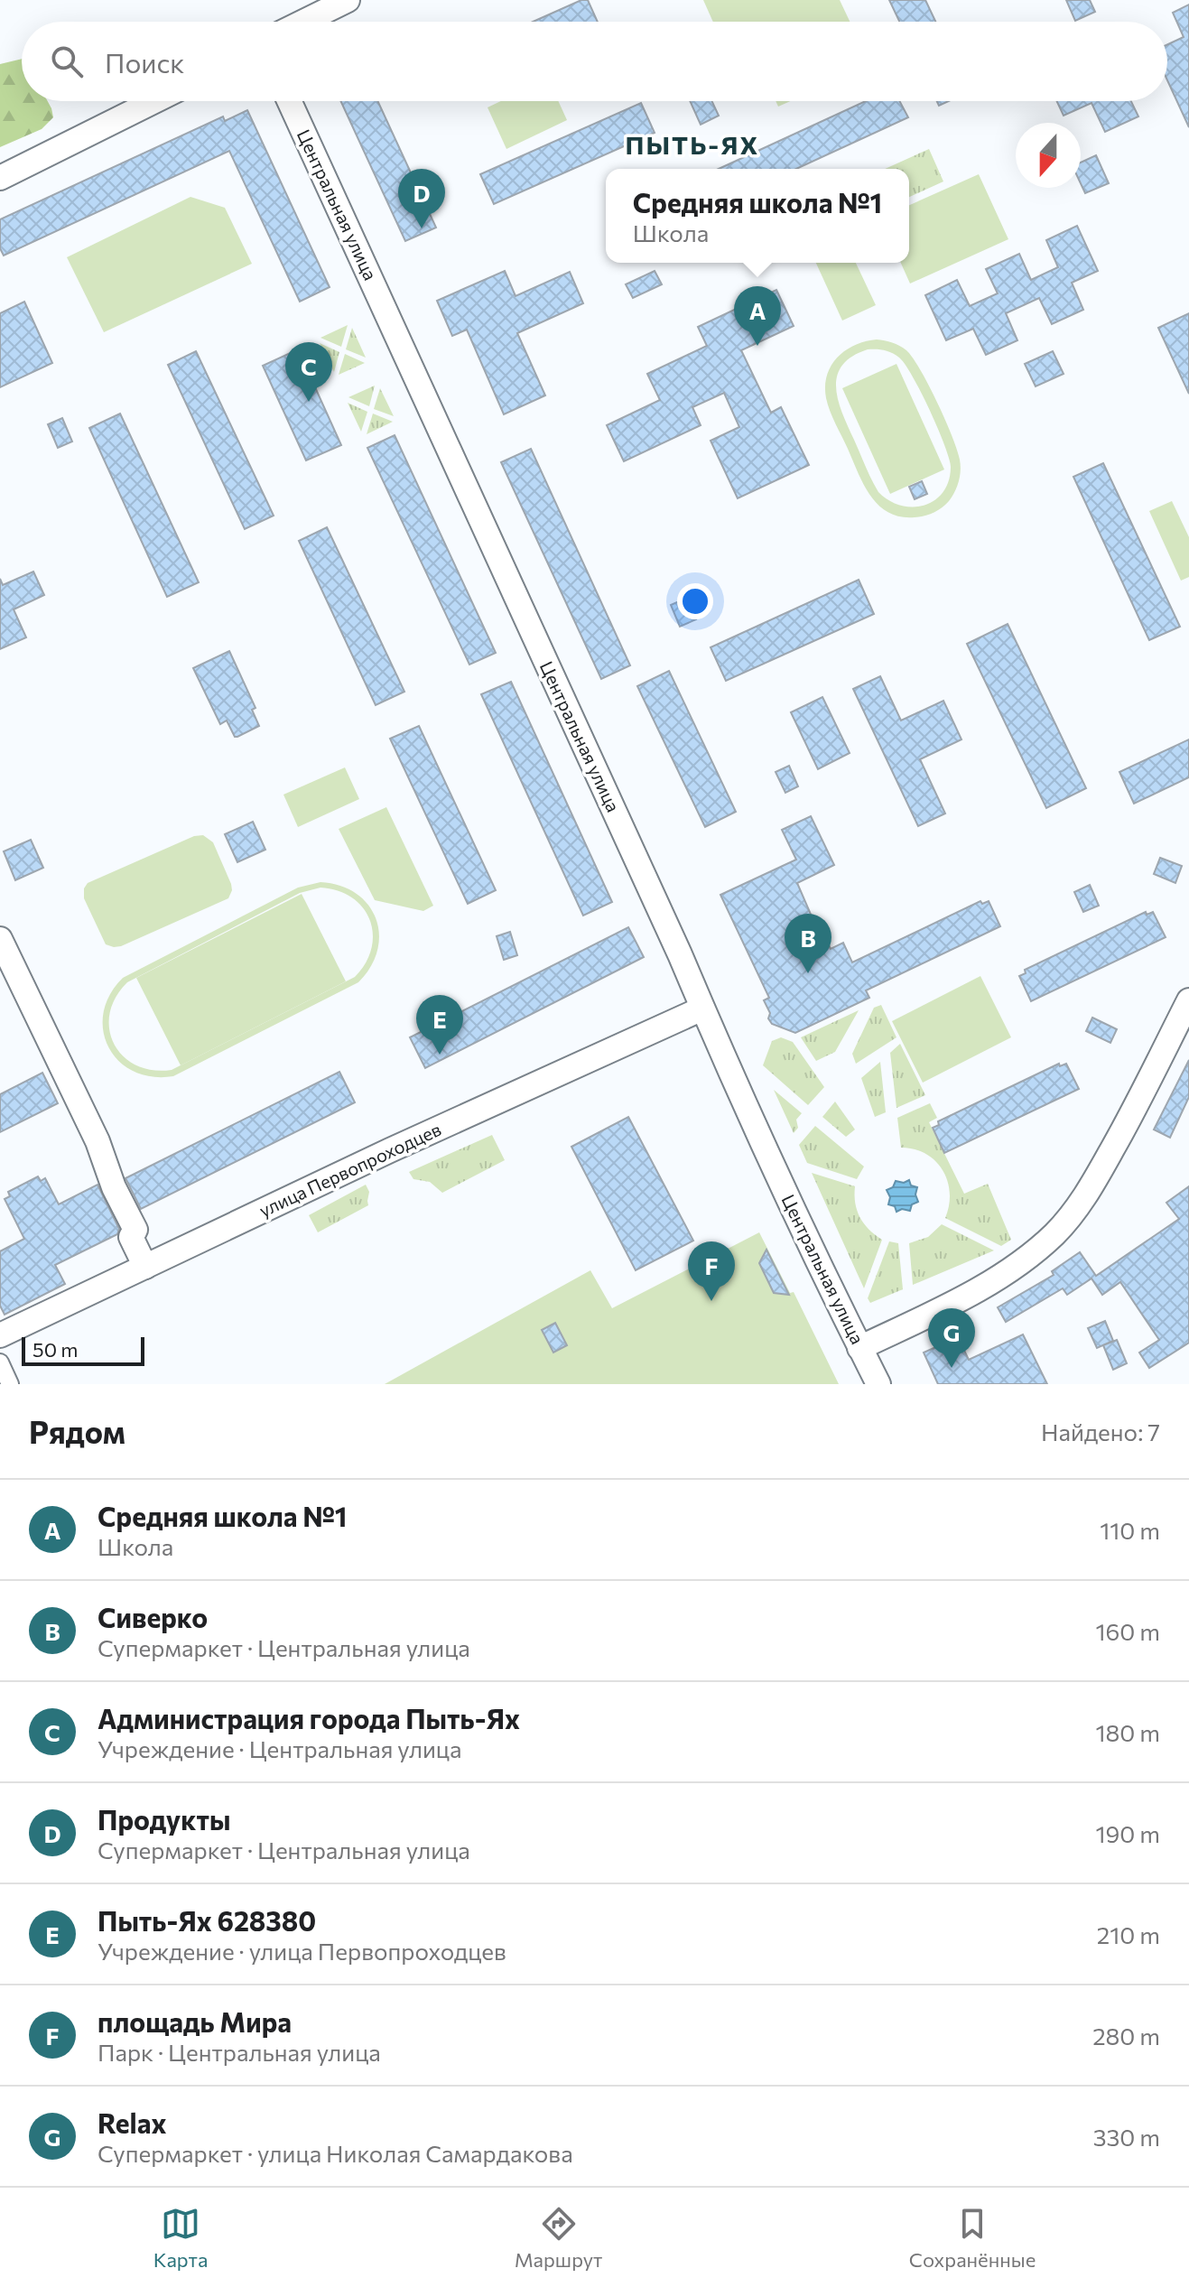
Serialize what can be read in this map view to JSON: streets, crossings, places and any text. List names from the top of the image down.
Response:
{
  "streets": {
    "street": ["Центральная улица", "улица Первопроходцев"]
  },
  "crossings": [
    ["Центральная улица", "улица Первопроходцев"]
  ],
  "districts": ["ПЫТЬ-ЯХ"],
  "scale_bar": "50 m",
  "north": "bottom",
  "page": {
    "search": "Поиск",
    "popup": ["Средняя школа №1", "Школа"],
    "pins": [
      "D",
      "A",
      "C",
      "B",
      "E",
      "F",
      "G"
    ],
    "scale": "50 m",
    "heading": ["Рядом", "Найдено: 7"],
    "list": [
      {
        "mark": "A",
        "name": "Средняя школа №1",
        "note": "Школа",
        "value": "110 m"
      },
      {
        "mark": "B",
        "name": "Сиверко",
        "note": "Супермаркет · Центральная улица",
        "value": "160 m"
      },
      {
        "mark": "C",
        "name": "Администрация города Пыть-Ях",
        "note": "Учреждение · Центральная улица",
        "value": "180 m"
      },
      {
        "mark": "D",
        "name": "Продукты",
        "note": "Супермаркет · Центральная улица",
        "value": "190 m"
      },
      {
        "mark": "E",
        "name": "Пыть-Ях 628380",
        "note": "Учреждение · улица Первопроходцев",
        "value": "210 m"
      },
      {
        "mark": "F",
        "name": "площадь Мира",
        "note": "Парк · Центральная улица",
        "value": "280 m"
      },
      {
        "mark": "G",
        "name": "Relax",
        "note": "Супермаркет · улица Николая Самардакова",
        "value": "330 m"
      }
    ],
    "nav": ["Карта", "Маршрут", "Сохранённые"]
  }
}
